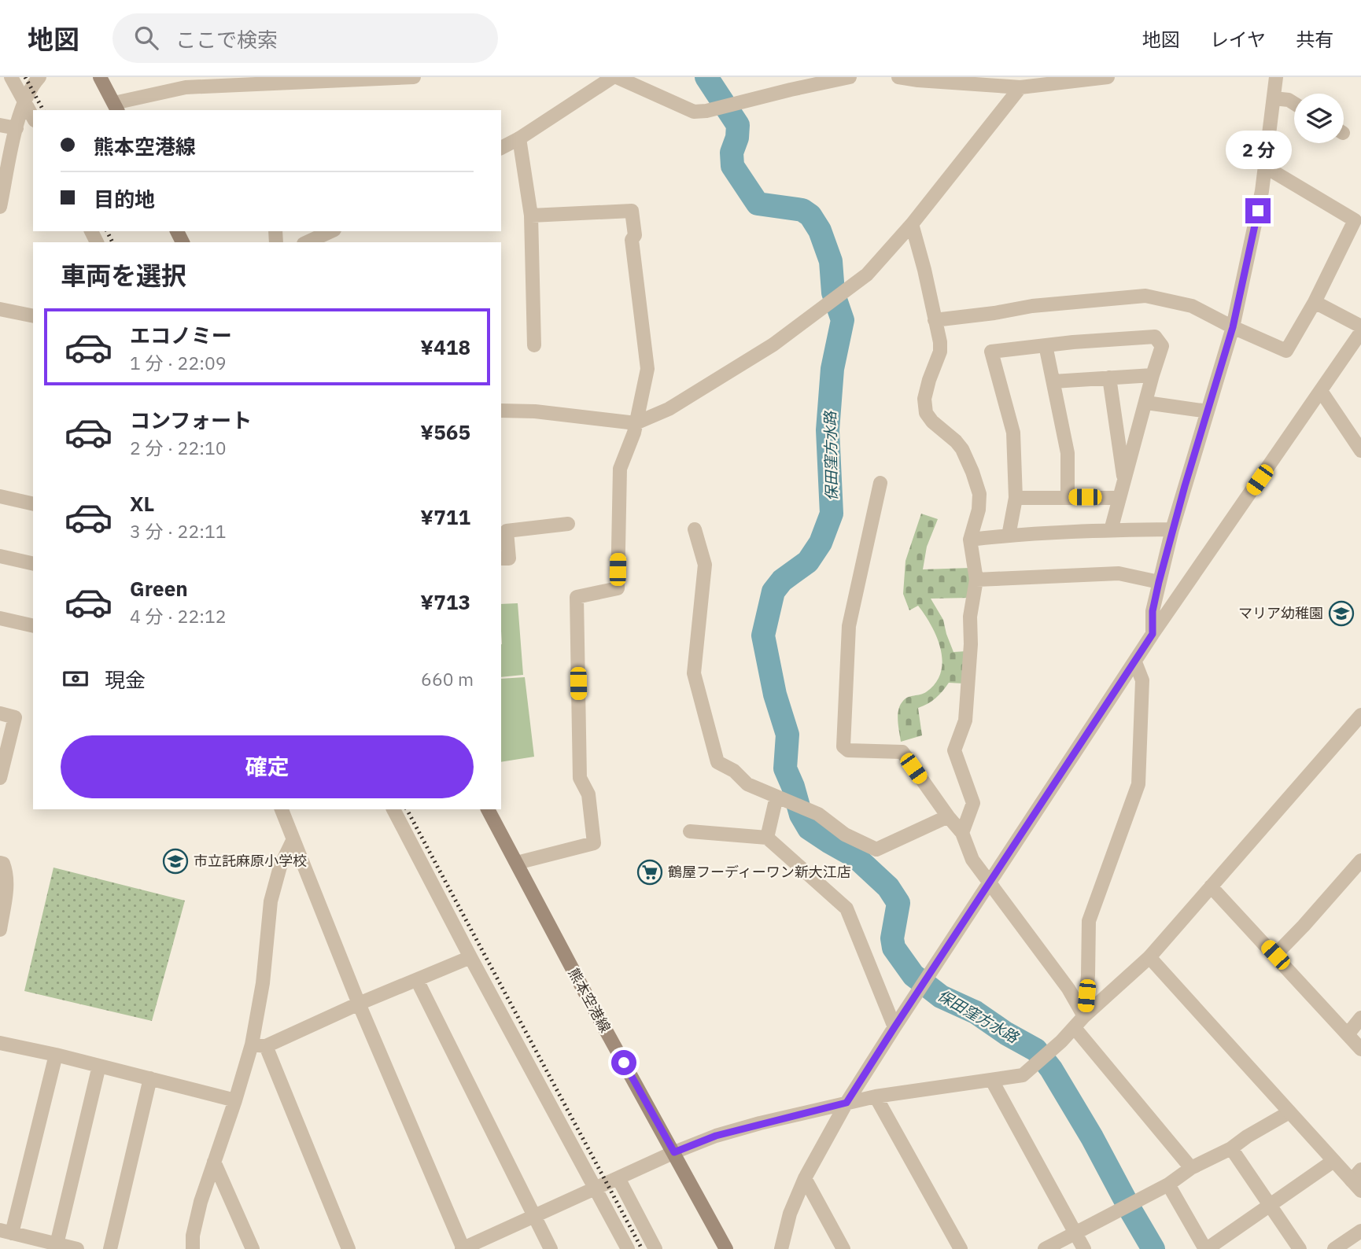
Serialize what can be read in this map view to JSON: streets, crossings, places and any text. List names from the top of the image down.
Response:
{
  "streets": {
    "main road": ["熊本空港線"]
  },
  "water": ["保田窪方水路"],
  "places": {
    "school or university": ["マリア幼稚園", "市立託麻原小学校"],
    "supermarket": ["鶴屋フーディーワン新大江店"]
  },
  "page": {
    "header": "地図",
    "search": "ここで検索",
    "nav": ["地図", "レイヤ", "共有"],
    "banner": ["熊本空港線", "目的地"],
    "bubble": "2 分",
    "heading": "車両を選択",
    "list": [
      {
        "name": "エコノミー",
        "note": "1 分 · 22:09",
        "value": "¥418"
      },
      {
        "name": "コンフォート",
        "note": "2 分 · 22:10",
        "value": "¥565"
      },
      {
        "name": "XL",
        "note": "3 分 · 22:11",
        "value": "¥711"
      },
      {
        "name": "Green",
        "note": "4 分 · 22:12",
        "value": "¥713"
      }
    ],
    "pay": ["現金", "660 m"],
    "buttons": "確定"
  }
}
